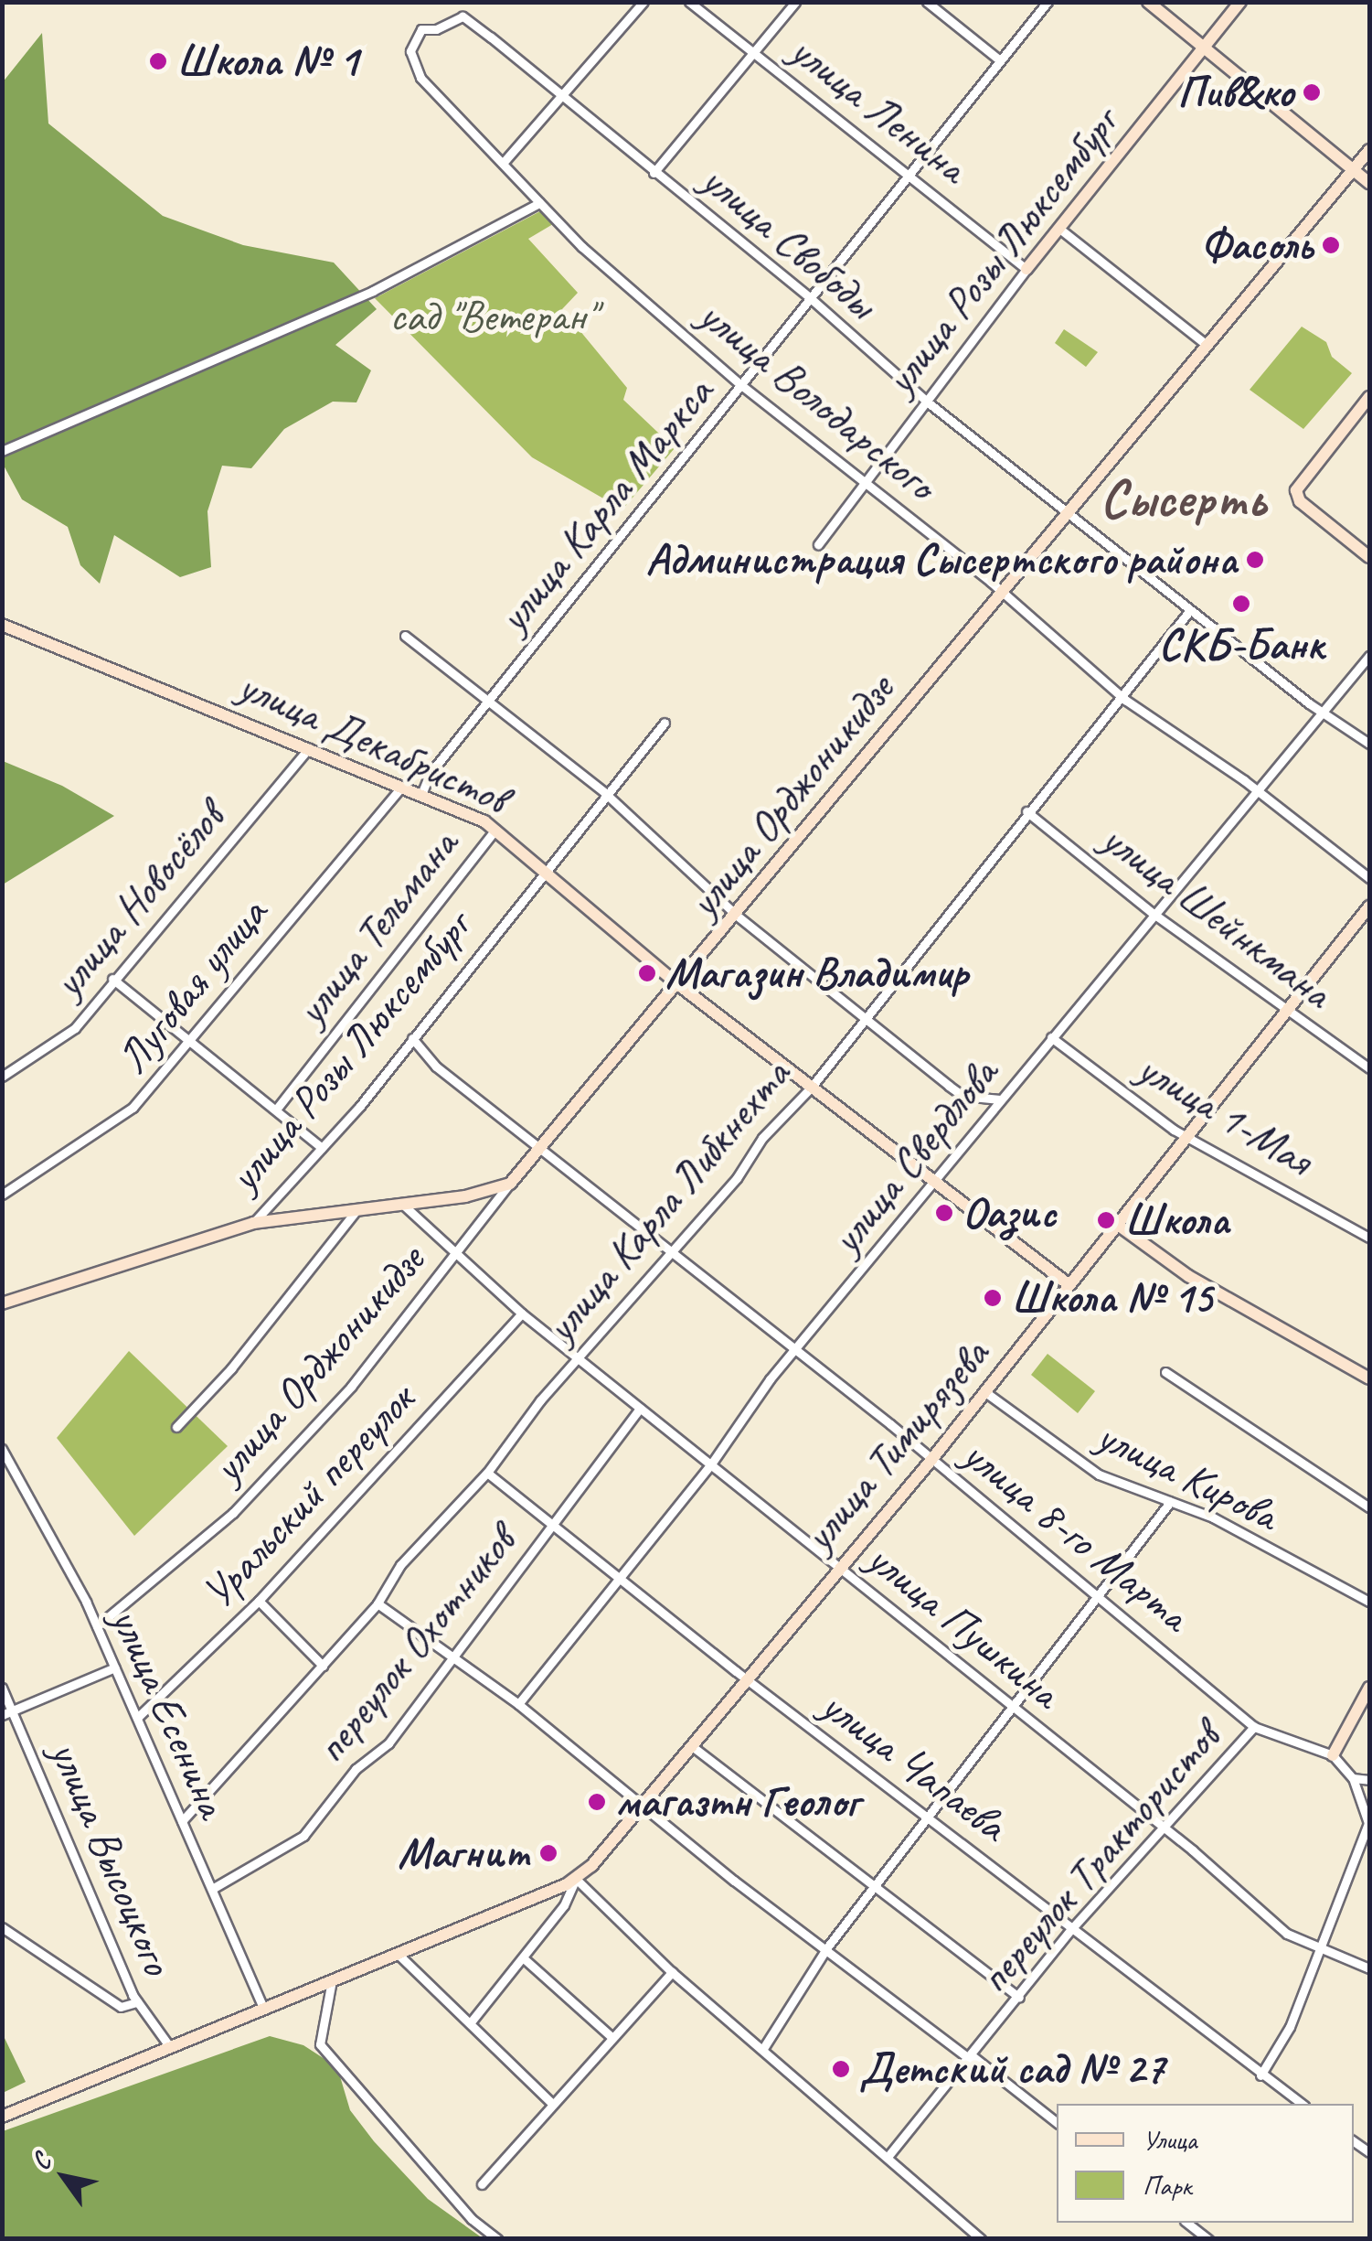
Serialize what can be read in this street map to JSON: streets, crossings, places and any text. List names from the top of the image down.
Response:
{
  "streets": {
    "street": [
      "улица Ленина",
      "улица Свободы",
      "улица Розы Люксембург",
      "улица Володарского",
      "улица Карла Маркса",
      "улица Декабристов",
      "улица Орджоникидзе",
      "улица Новосёлов",
      "улица Шейнкмана",
      "улица Тельмана",
      "Луговая улица",
      "улица 1-Мая",
      "улица Свердлова",
      "улица Карла Либкнехта",
      "улица Тимирязева",
      "улица Кирова",
      "Уральский переулок",
      "улица 8-го Марта",
      "улица Пушкина",
      "переулок Охотников",
      "улица Есенина",
      "улица Чапаева",
      "улица Высоцкого",
      "переулок Трактористов"
    ]
  },
  "crossings": [
    ["улица Ленина", "улица Розы Люксембург"],
    ["улица Ленина", "улица Карла Маркса"],
    ["улица Свободы", "улица Розы Люксембург"],
    ["улица Свободы", "улица Володарского"],
    ["улица Свободы", "улица Карла Маркса"],
    ["улица Свободы", "улица Орджоникидзе"],
    ["улица Свободы", "улица Свердлова"],
    ["улица Свободы", "улица Карла Либкнехта"],
    ["улица Розы Люксембург", "улица Володарского"],
    ["улица Розы Люксембург", "улица Декабристов"],
    ["улица Розы Люксембург", "улица 8-го Марта"],
    ["улица Володарского", "улица Карла Маркса"],
    ["улица Володарского", "улица Орджоникидзе"],
    ["улица Володарского", "улица Свердлова"],
    ["улица Володарского", "улица Карла Либкнехта"],
    ["улица Карла Маркса", "улица Декабристов"],
    ["улица Декабристов", "улица Орджоникидзе"],
    ["улица Декабристов", "улица Новосёлов"],
    ["улица Декабристов", "улица Тельмана"],
    ["улица Декабристов", "Луговая улица"],
    ["улица Декабристов", "улица Свердлова"],
    ["улица Декабристов", "улица Карла Либкнехта"],
    ["улица Декабристов", "улица Тимирязева"],
    ["улица Орджоникидзе", "улица 8-го Марта"],
    ["улица Орджоникидзе", "улица Пушкина"],
    ["улица Орджоникидзе", "улица Есенина"],
    ["улица Шейнкмана", "улица Свердлова"],
    ["улица Шейнкмана", "улица Карла Либкнехта"],
    ["улица Шейнкмана", "улица Тимирязева"],
    ["улица 1-Мая", "улица Свердлова"],
    ["улица 1-Мая", "улица Тимирязева"],
    ["улица Свердлова", "улица 8-го Марта"],
    ["улица Свердлова", "улица Пушкина"],
    ["улица Свердлова", "улица Чапаева"],
    ["улица Карла Либкнехта", "улица 8-го Марта"],
    ["улица Карла Либкнехта", "улица Пушкина"],
    ["улица Карла Либкнехта", "улица Есенина"],
    ["улица Карла Либкнехта", "улица Чапаева"],
    ["улица Тимирязева", "улица Кирова"],
    ["улица Тимирязева", "улица 8-го Марта"],
    ["улица Тимирязева", "улица Пушкина"],
    ["улица Тимирязева", "улица Чапаева"],
    ["Уральский переулок", "улица Пушкина"],
    ["Уральский переулок", "улица Есенина"],
    ["улица 8-го Марта", "переулок Трактористов"],
    ["улица Пушкина", "переулок Охотников"],
    ["улица Пушкина", "переулок Трактористов"],
    ["переулок Охотников", "улица Есенина"],
    ["переулок Охотников", "улица Чапаева"],
    ["улица Чапаева", "переулок Трактористов"]
  ],
  "districts": ["Сысерть"],
  "parks": ["сад \"Ветеран\""],
  "places": [
    "Школа № 1",
    "Пив&ко",
    "Фасоль",
    "Администрация Сысертского района",
    "СКБ-Банк",
    "Магазин Владимир",
    "Оазис",
    "Школа",
    "Школа № 15",
    "магазтн Геолог",
    "Магнит",
    "Детский сад № 27"
  ],
  "legend": ["Улица", "Парк"],
  "north": "top left"
}
